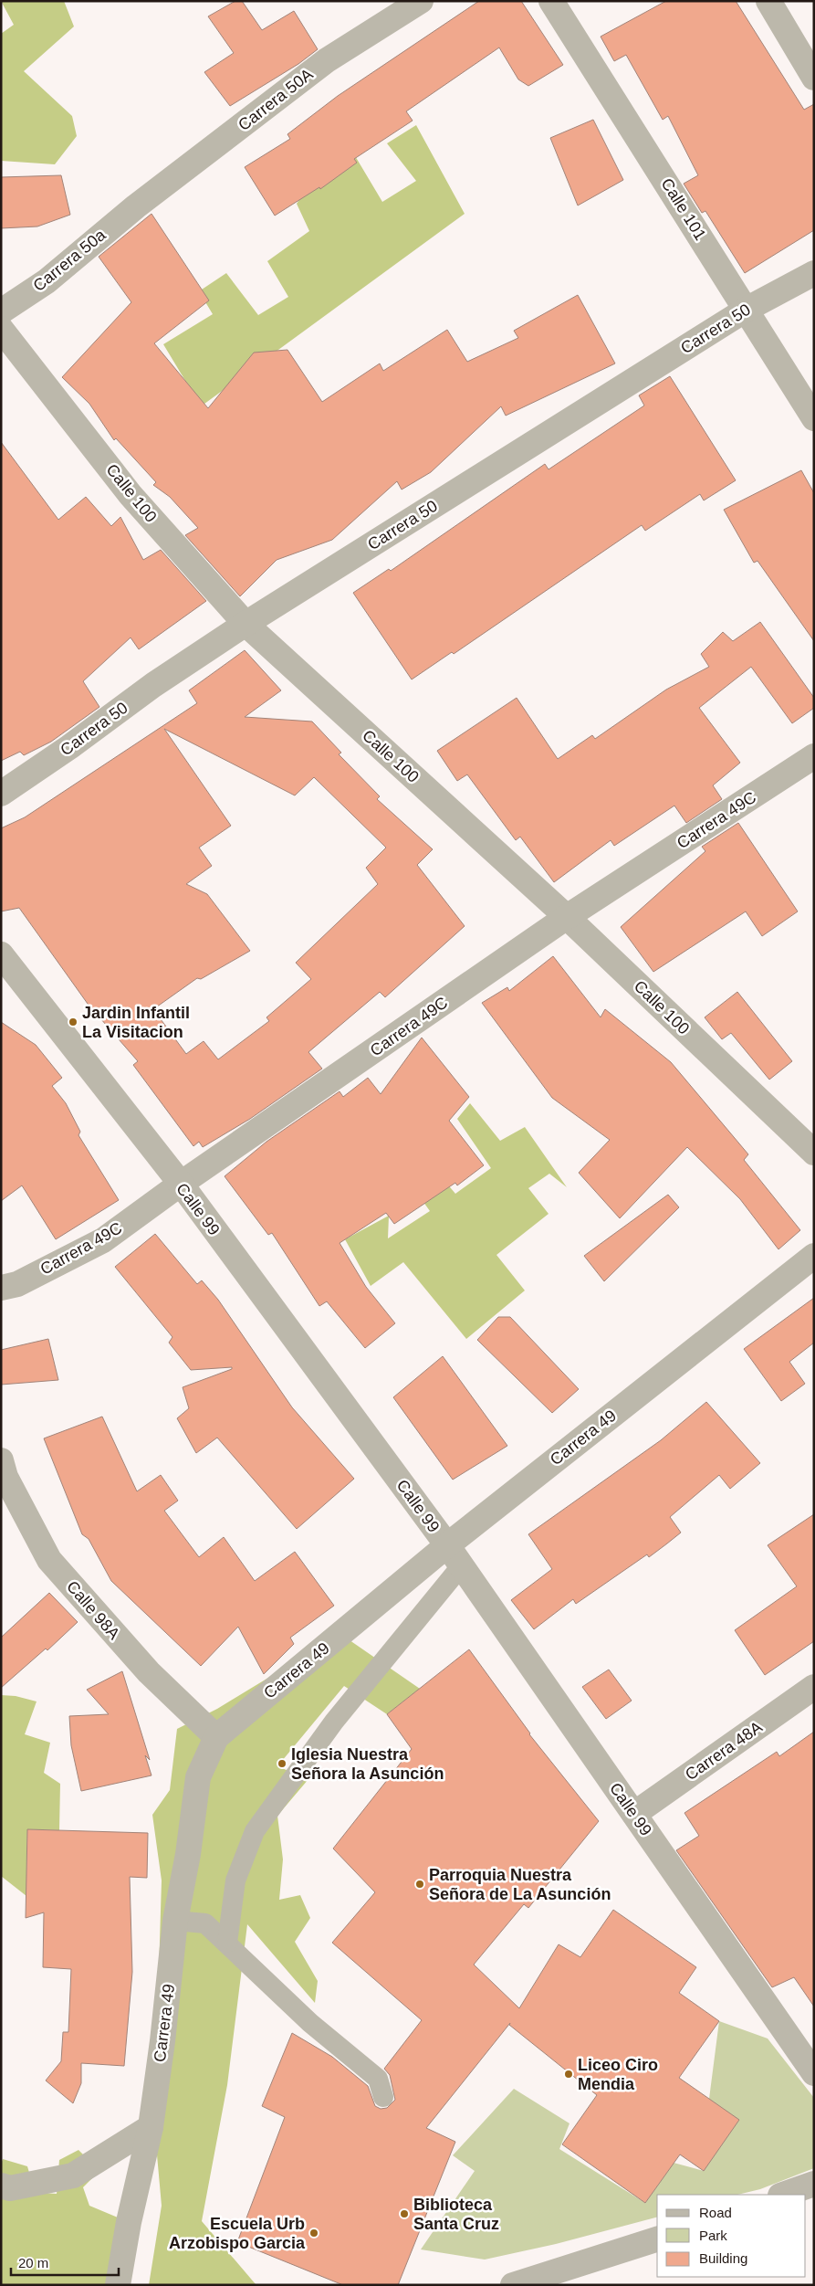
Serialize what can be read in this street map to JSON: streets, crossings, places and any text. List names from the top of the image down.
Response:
{
  "streets": {
    "street": [
      "Carrera 50A",
      "Calle 101",
      "Carrera 50a",
      "Carrera 50",
      "Calle 100",
      "Carrera 49C",
      "Calle 99",
      "Carrera 49",
      "Calle 98A",
      "Carrera 48A"
    ]
  },
  "crossings": [
    ["Carrera 50A", "Carrera 50a"],
    ["Calle 101", "Carrera 50"],
    ["Carrera 50", "Calle 100"],
    ["Calle 100", "Carrera 49C"],
    ["Carrera 49C", "Calle 99"],
    ["Calle 99", "Carrera 49"],
    ["Calle 99", "Carrera 48A"],
    ["Carrera 49", "Calle 98A"]
  ],
  "places": [
    "Jardin Infantil La Visitacion",
    "Iglesia Nuestra Señora la Asunción",
    "Parroquia Nuestra Señora de La Asunción",
    "Liceo Ciro Mendia",
    "Biblioteca Santa Cruz",
    "Escuela Urb Arzobispo Garcia"
  ],
  "legend": ["Road", "Park", "Building"],
  "scale_bar": "20 m"
}
